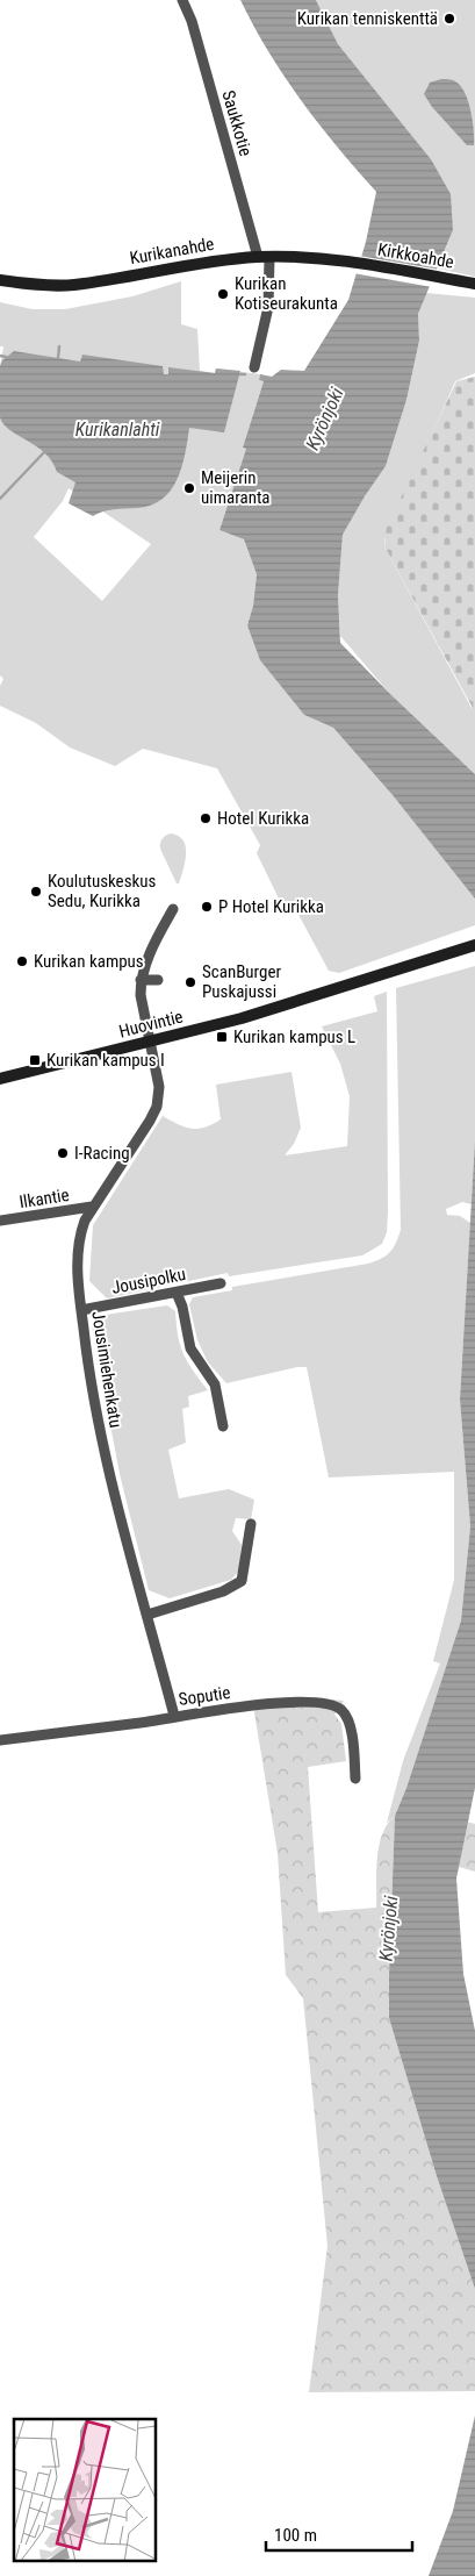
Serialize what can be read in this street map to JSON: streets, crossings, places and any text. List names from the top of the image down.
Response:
{
  "streets": {
    "main road": ["Kurikanahde", "Kirkkoahde", "Huovintie"],
    "street": [
      "Saukkotie",
      "Ilkantie",
      "Jousipolku",
      "Jousimiehenkatu",
      "Soputie"
    ]
  },
  "crossings": [
    ["Saukkotie", "Kurikanahde"],
    ["Kurikanahde", "Kirkkoahde"],
    ["Huovintie", "Jousimiehenkatu"],
    ["Ilkantie", "Jousimiehenkatu"],
    ["Jousipolku", "Jousimiehenkatu"],
    ["Jousimiehenkatu", "Soputie"]
  ],
  "water": ["Kyrönjoki", "Kurikanlahti"],
  "places": {
    "other": [
      "Kurikan tenniskenttä",
      "Kurikan Kotiseurakunta",
      "Meijerin uimaranta",
      "Hotel Kurikka",
      "Koulutuskeskus Sedu, Kurikka",
      "P Hotel Kurikka",
      "Kurikan kampus",
      "ScanBurger Puskajussi",
      "I-Racing"
    ],
    "transit": ["Kurikan kampus L", "Kurikan kampus I"]
  },
  "scale_bar": "100 m"
}
